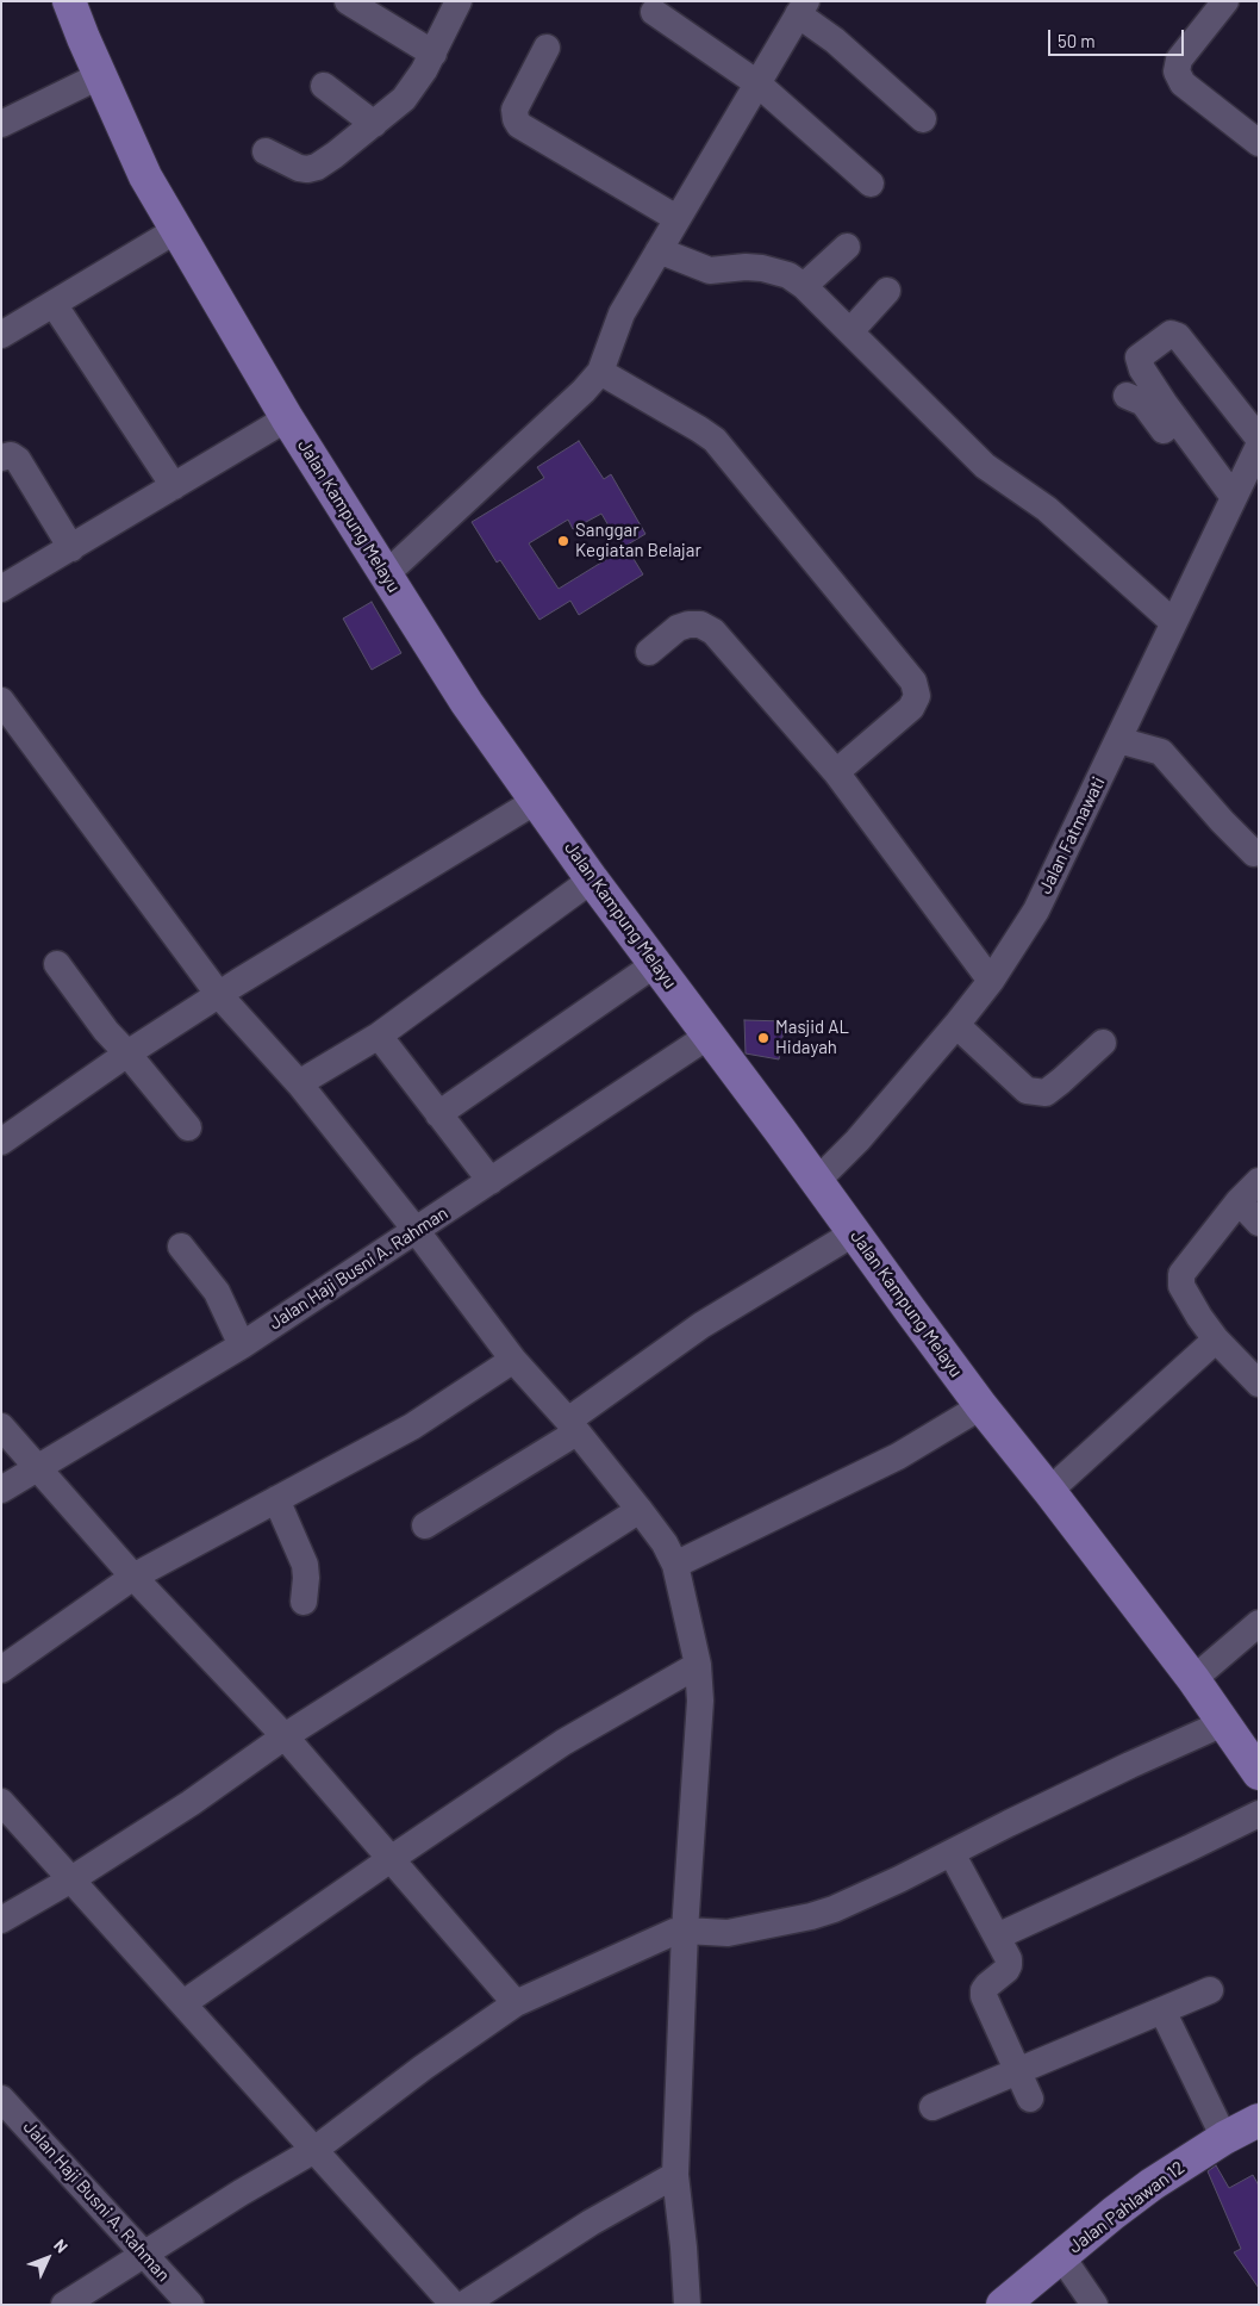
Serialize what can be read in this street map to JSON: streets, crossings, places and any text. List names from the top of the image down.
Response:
{
  "streets": {
    "main road": ["Jalan Kampung Melayu", "Jalan Pahlawan 12"],
    "street": ["Jalan Fatmawati", "Jalan Haji Busni A. Rahman"]
  },
  "crossings": [
    ["Jalan Kampung Melayu", "Jalan Fatmawati"],
    ["Jalan Kampung Melayu", "Jalan Haji Busni A. Rahman"]
  ],
  "places": ["Sanggar Kegiatan Belajar", "Masjid AL Hidayah"],
  "scale_bar": "50 m",
  "north": "top right"
}
